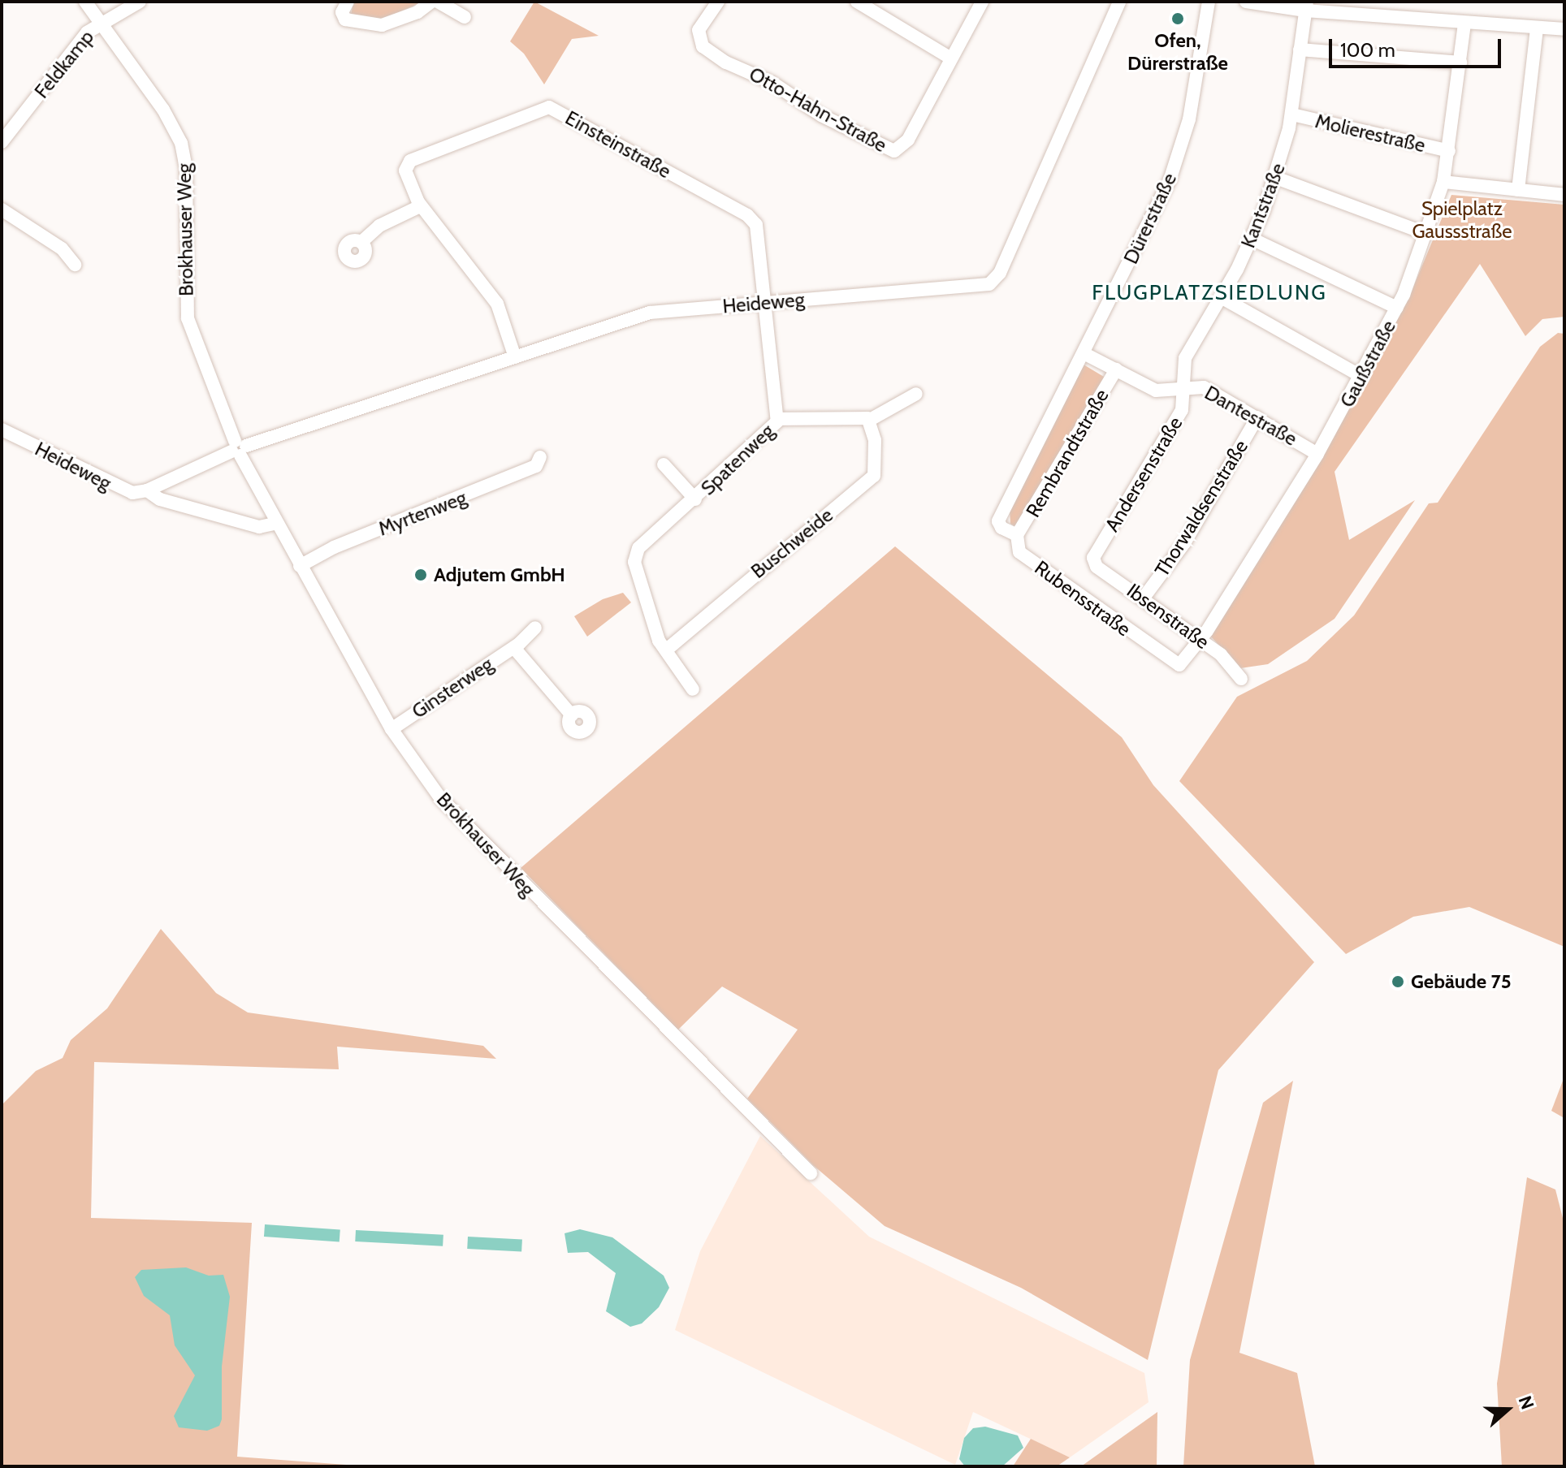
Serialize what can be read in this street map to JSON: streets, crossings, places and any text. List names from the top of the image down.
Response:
{
  "streets": {
    "street": [
      "Feldkamp",
      "Otto-Hahn-Straße",
      "Molierestraße",
      "Einsteinstraße",
      "Kantstraße",
      "Dürerstraße",
      "Brokhauser Weg",
      "Heideweg",
      "Gaußstraße",
      "Dantestraße",
      "Rembrandtstraße",
      "Spatenweg",
      "Andersenstraße",
      "Thorwaldsenstraße",
      "Myrtenweg",
      "Buschweide",
      "Rubensstraße",
      "Ibsenstraße",
      "Ginsterweg"
    ]
  },
  "crossings": [
    ["Feldkamp", "Brokhauser Weg"],
    ["Molierestraße", "Kantstraße"],
    ["Molierestraße", "Gaußstraße"],
    ["Einsteinstraße", "Heideweg"],
    ["Einsteinstraße", "Spatenweg"],
    ["Kantstraße", "Dantestraße"],
    ["Kantstraße", "Andersenstraße"],
    ["Dürerstraße", "Dantestraße"],
    ["Dürerstraße", "Rubensstraße"],
    ["Brokhauser Weg", "Heideweg"],
    ["Brokhauser Weg", "Myrtenweg"],
    ["Brokhauser Weg", "Ginsterweg"],
    ["Heideweg", "Spatenweg"],
    ["Gaußstraße", "Dantestraße"],
    ["Gaußstraße", "Rubensstraße"],
    ["Gaußstraße", "Ibsenstraße"],
    ["Dantestraße", "Rembrandtstraße"],
    ["Dantestraße", "Andersenstraße"],
    ["Dantestraße", "Thorwaldsenstraße"],
    ["Rembrandtstraße", "Rubensstraße"],
    ["Spatenweg", "Buschweide"],
    ["Andersenstraße", "Ibsenstraße"],
    ["Thorwaldsenstraße", "Ibsenstraße"]
  ],
  "districts": ["FLUGPLATZSIEDLUNG"],
  "parks": ["Spielplatz Gaussstraße"],
  "places": ["Ofen, Dürerstraße", "Adjutem GmbH", "Gebäude 75"],
  "scale_bar": "100 m",
  "north": "right"
}
